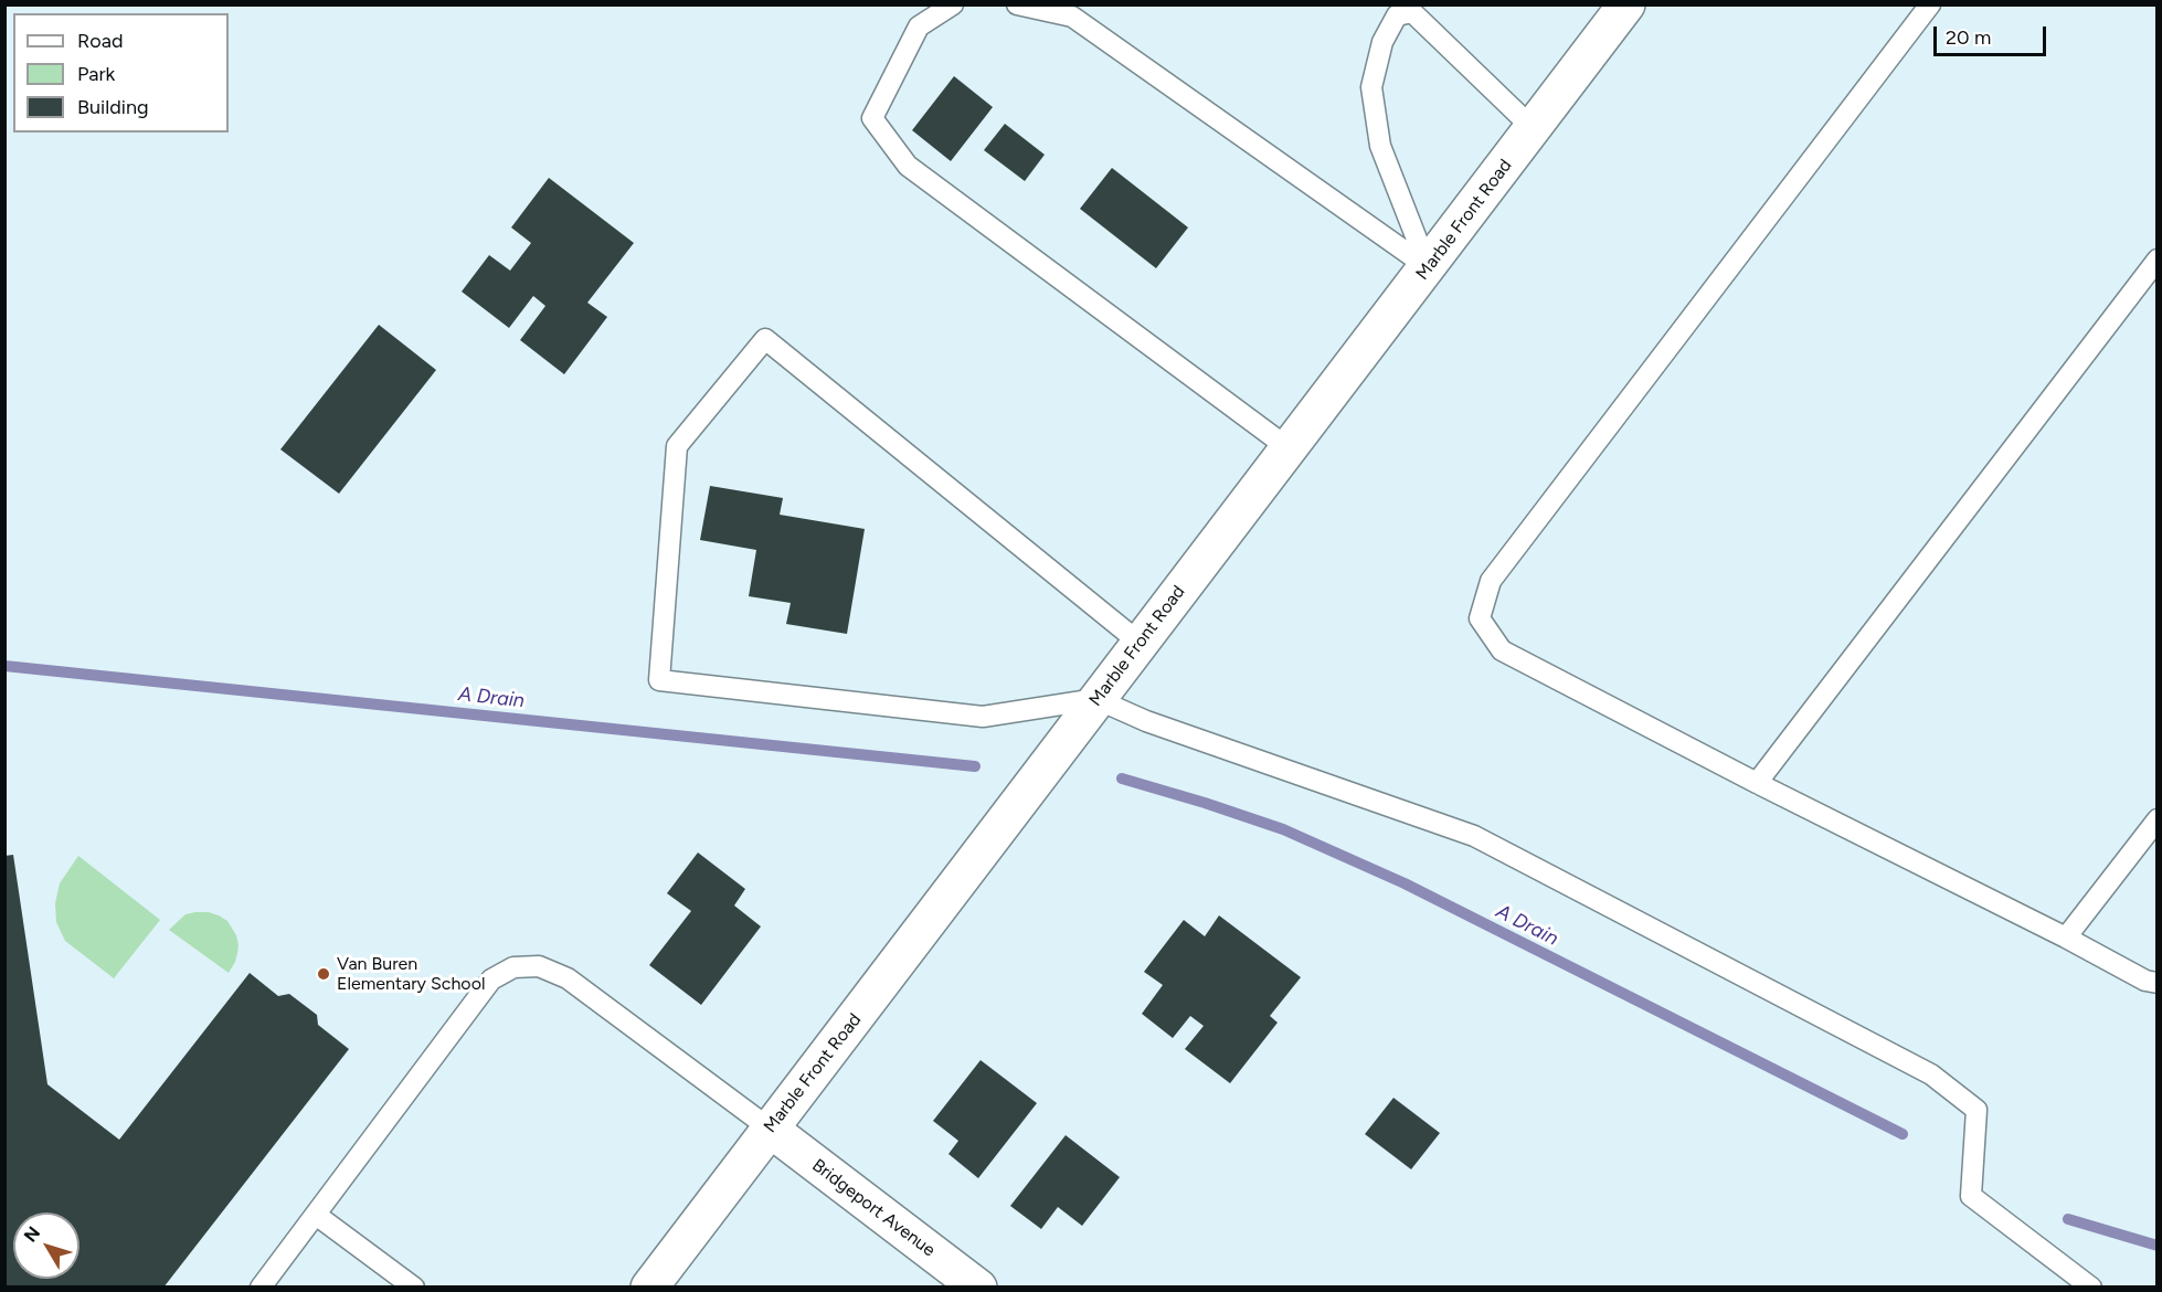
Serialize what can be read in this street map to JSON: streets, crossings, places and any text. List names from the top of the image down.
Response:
{
  "streets": {
    "street": ["Marble Front Road", "Bridgeport Avenue"]
  },
  "crossings": [
    ["Marble Front Road", "Bridgeport Avenue"]
  ],
  "water": ["A Drain"],
  "places": ["Van Buren Elementary School"],
  "legend": ["Road", "Park", "Building"],
  "scale_bar": "20 m",
  "north": "top left"
}
